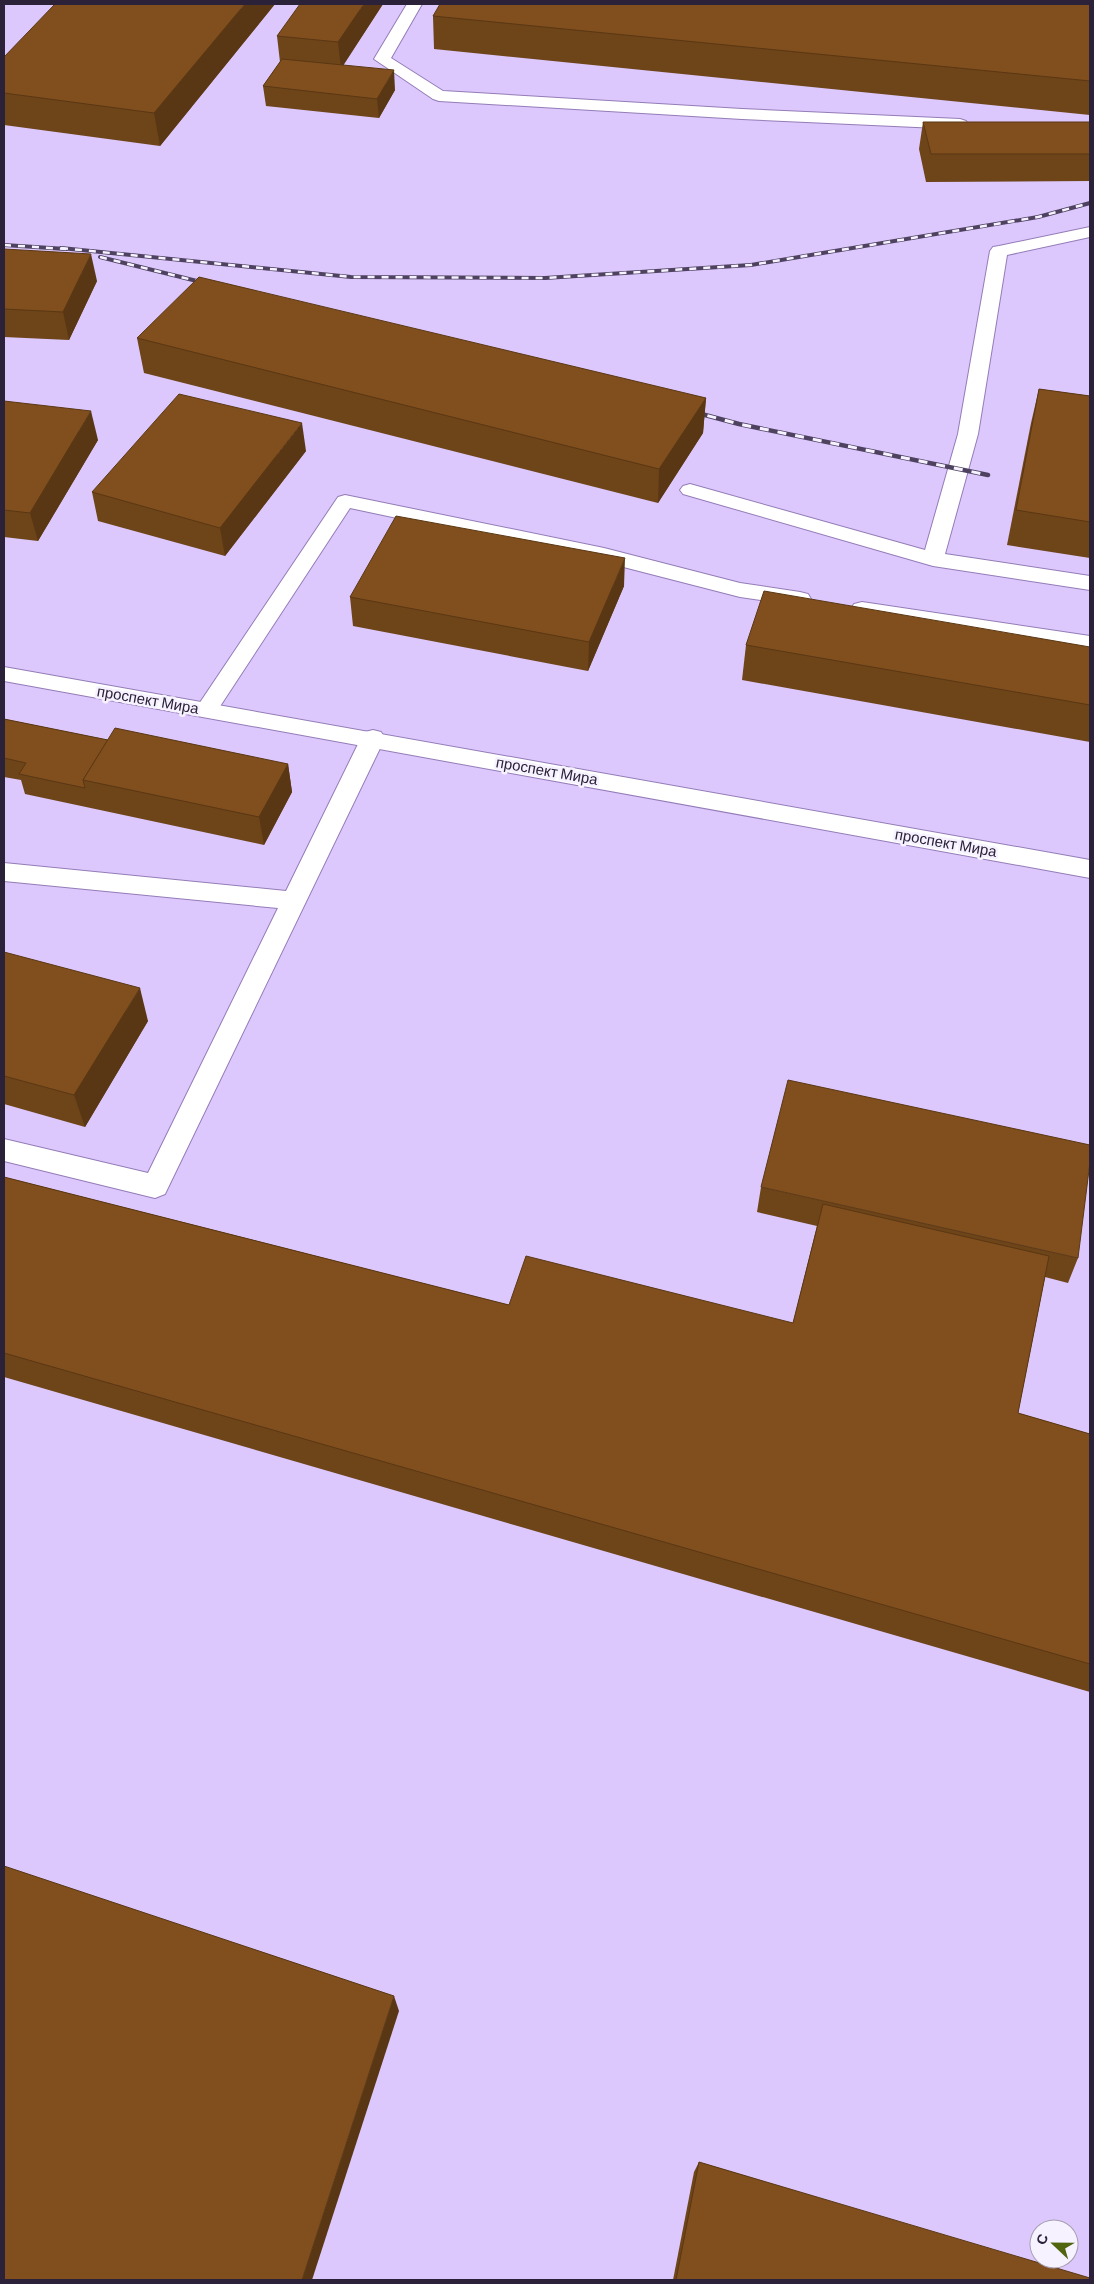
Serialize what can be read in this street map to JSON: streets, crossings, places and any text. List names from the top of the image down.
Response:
{
  "streets": {
    "main road": ["проспект Мира"]
  },
  "north": "left"
}
